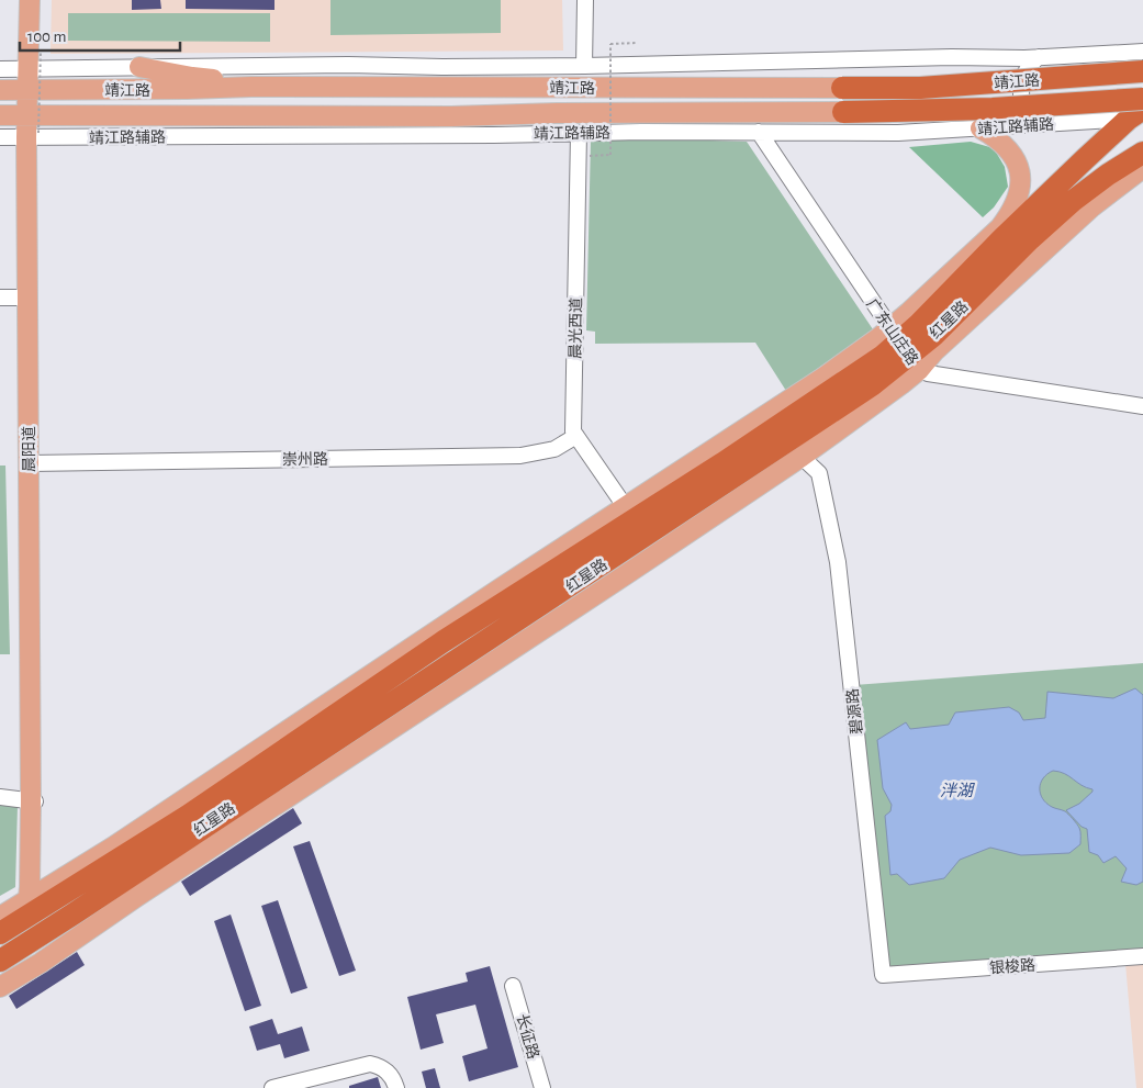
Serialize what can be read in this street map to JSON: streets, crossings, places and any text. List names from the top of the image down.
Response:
{
  "streets": {
    "highway": ["靖江路", "红星路"],
    "main road": ["晨阳道"],
    "street": [
      "靖江路辅路",
      "晨光西道",
      "广东山庄路",
      "崇州路",
      "碧源路",
      "银梭路",
      "长征路"
    ]
  },
  "crossings": [
    ["靖江路", "靖江路辅路"],
    ["靖江路", "晨阳道"],
    ["靖江路辅路", "红星路"],
    ["靖江路辅路", "晨光西道"],
    ["靖江路辅路", "广东山庄路"],
    ["靖江路辅路", "晨阳道"],
    ["红星路", "广东山庄路"],
    ["红星路", "晨阳道"],
    ["晨光西道", "崇州路"],
    ["晨阳道", "崇州路"],
    ["碧源路", "银梭路"]
  ],
  "water": ["泮湖"],
  "scale_bar": "100 m"
}
